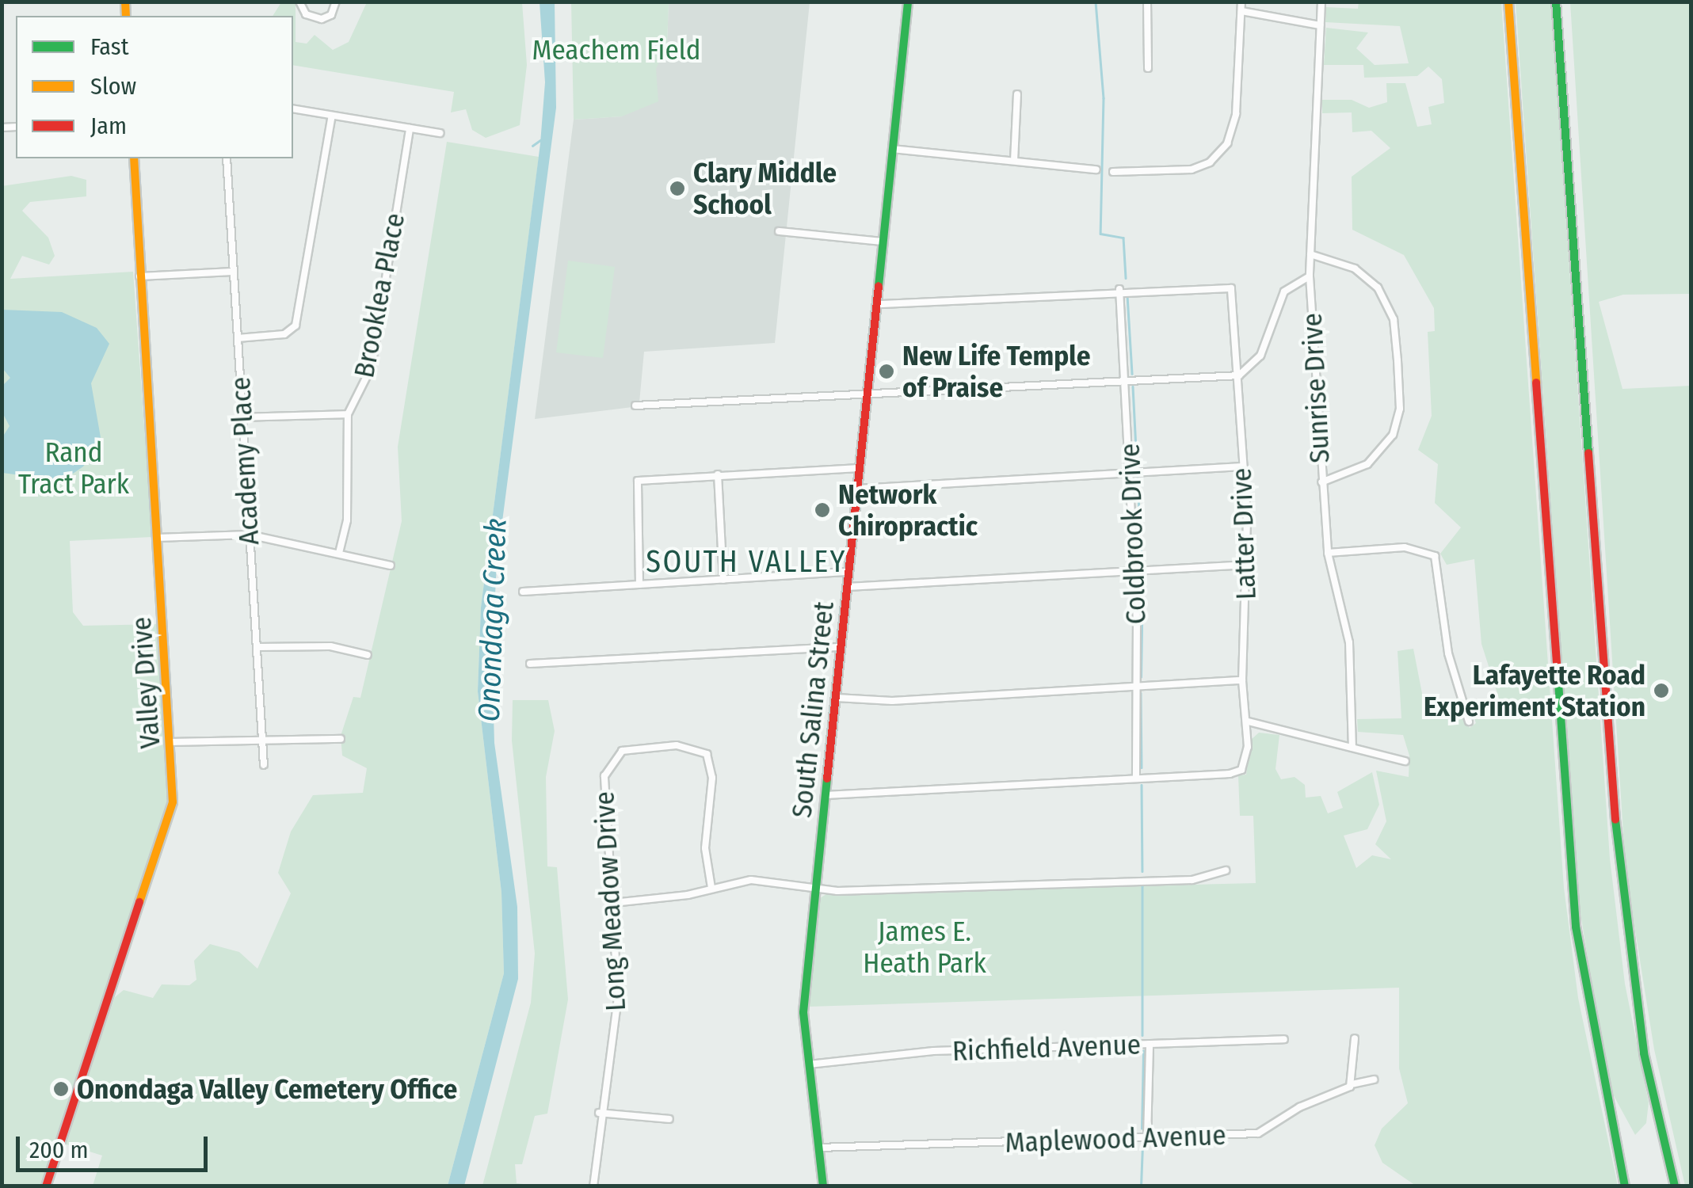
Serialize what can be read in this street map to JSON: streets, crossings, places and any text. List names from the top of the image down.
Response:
{
  "streets": {
    "main road": ["Valley Drive", "South Salina Street"],
    "street": [
      "Brooklea Place",
      "Sunrise Drive",
      "Academy Place",
      "Coldbrook Drive",
      "Latter Drive",
      "Long Meadow Drive",
      "Richfield Avenue",
      "Maplewood Avenue"
    ]
  },
  "crossings": [
    ["Coldbrook Drive", "Latter Drive"],
    ["South Salina Street", "Richfield Avenue"],
    ["South Salina Street", "Maplewood Avenue"]
  ],
  "districts": ["SOUTH VALLEY"],
  "water": ["Onondaga Creek"],
  "parks": ["Meachem Field", "Rand Tract Park", "James E. Heath Park"],
  "places": [
    "Clary Middle School",
    "New Life Temple of Praise",
    "Network Chiropractic",
    "Lafayette Road Experiment Station",
    "Onondaga Valley Cemetery Office"
  ],
  "legend": ["Fast", "Slow", "Jam"],
  "scale_bar": "200 m"
}
